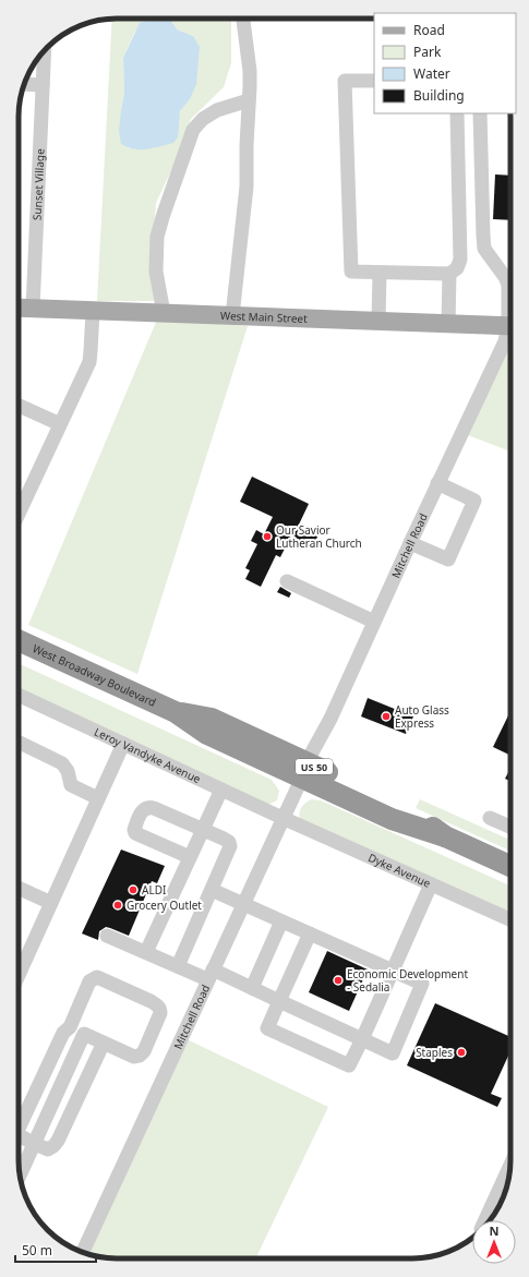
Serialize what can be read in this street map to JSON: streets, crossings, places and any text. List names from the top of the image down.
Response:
{
  "streets": {
    "highway": ["West Broadway Boulevard", "US 50"],
    "main road": ["West Main Street"],
    "street": [
      "Sunset Village",
      "Mitchell Road",
      "Leroy Vandyke Avenue",
      "Dyke Avenue"
    ]
  },
  "crossings": [
    ["Sunset Village", "West Main Street"],
    ["Mitchell Road", "West Broadway Boulevard"],
    ["Mitchell Road", "Leroy Vandyke Avenue"],
    ["Mitchell Road", "Dyke Avenue"],
    ["Leroy Vandyke Avenue", "Dyke Avenue"]
  ],
  "places": [
    "Our Savior Lutheran Church",
    "Auto Glass Express",
    "ALDI",
    "Grocery Outlet",
    "Economic Development - Sedalia",
    "Staples"
  ],
  "legend": [
    "Road",
    "Park",
    "Water",
    "Building"
  ],
  "scale_bar": "50 m",
  "north": "top"
}
